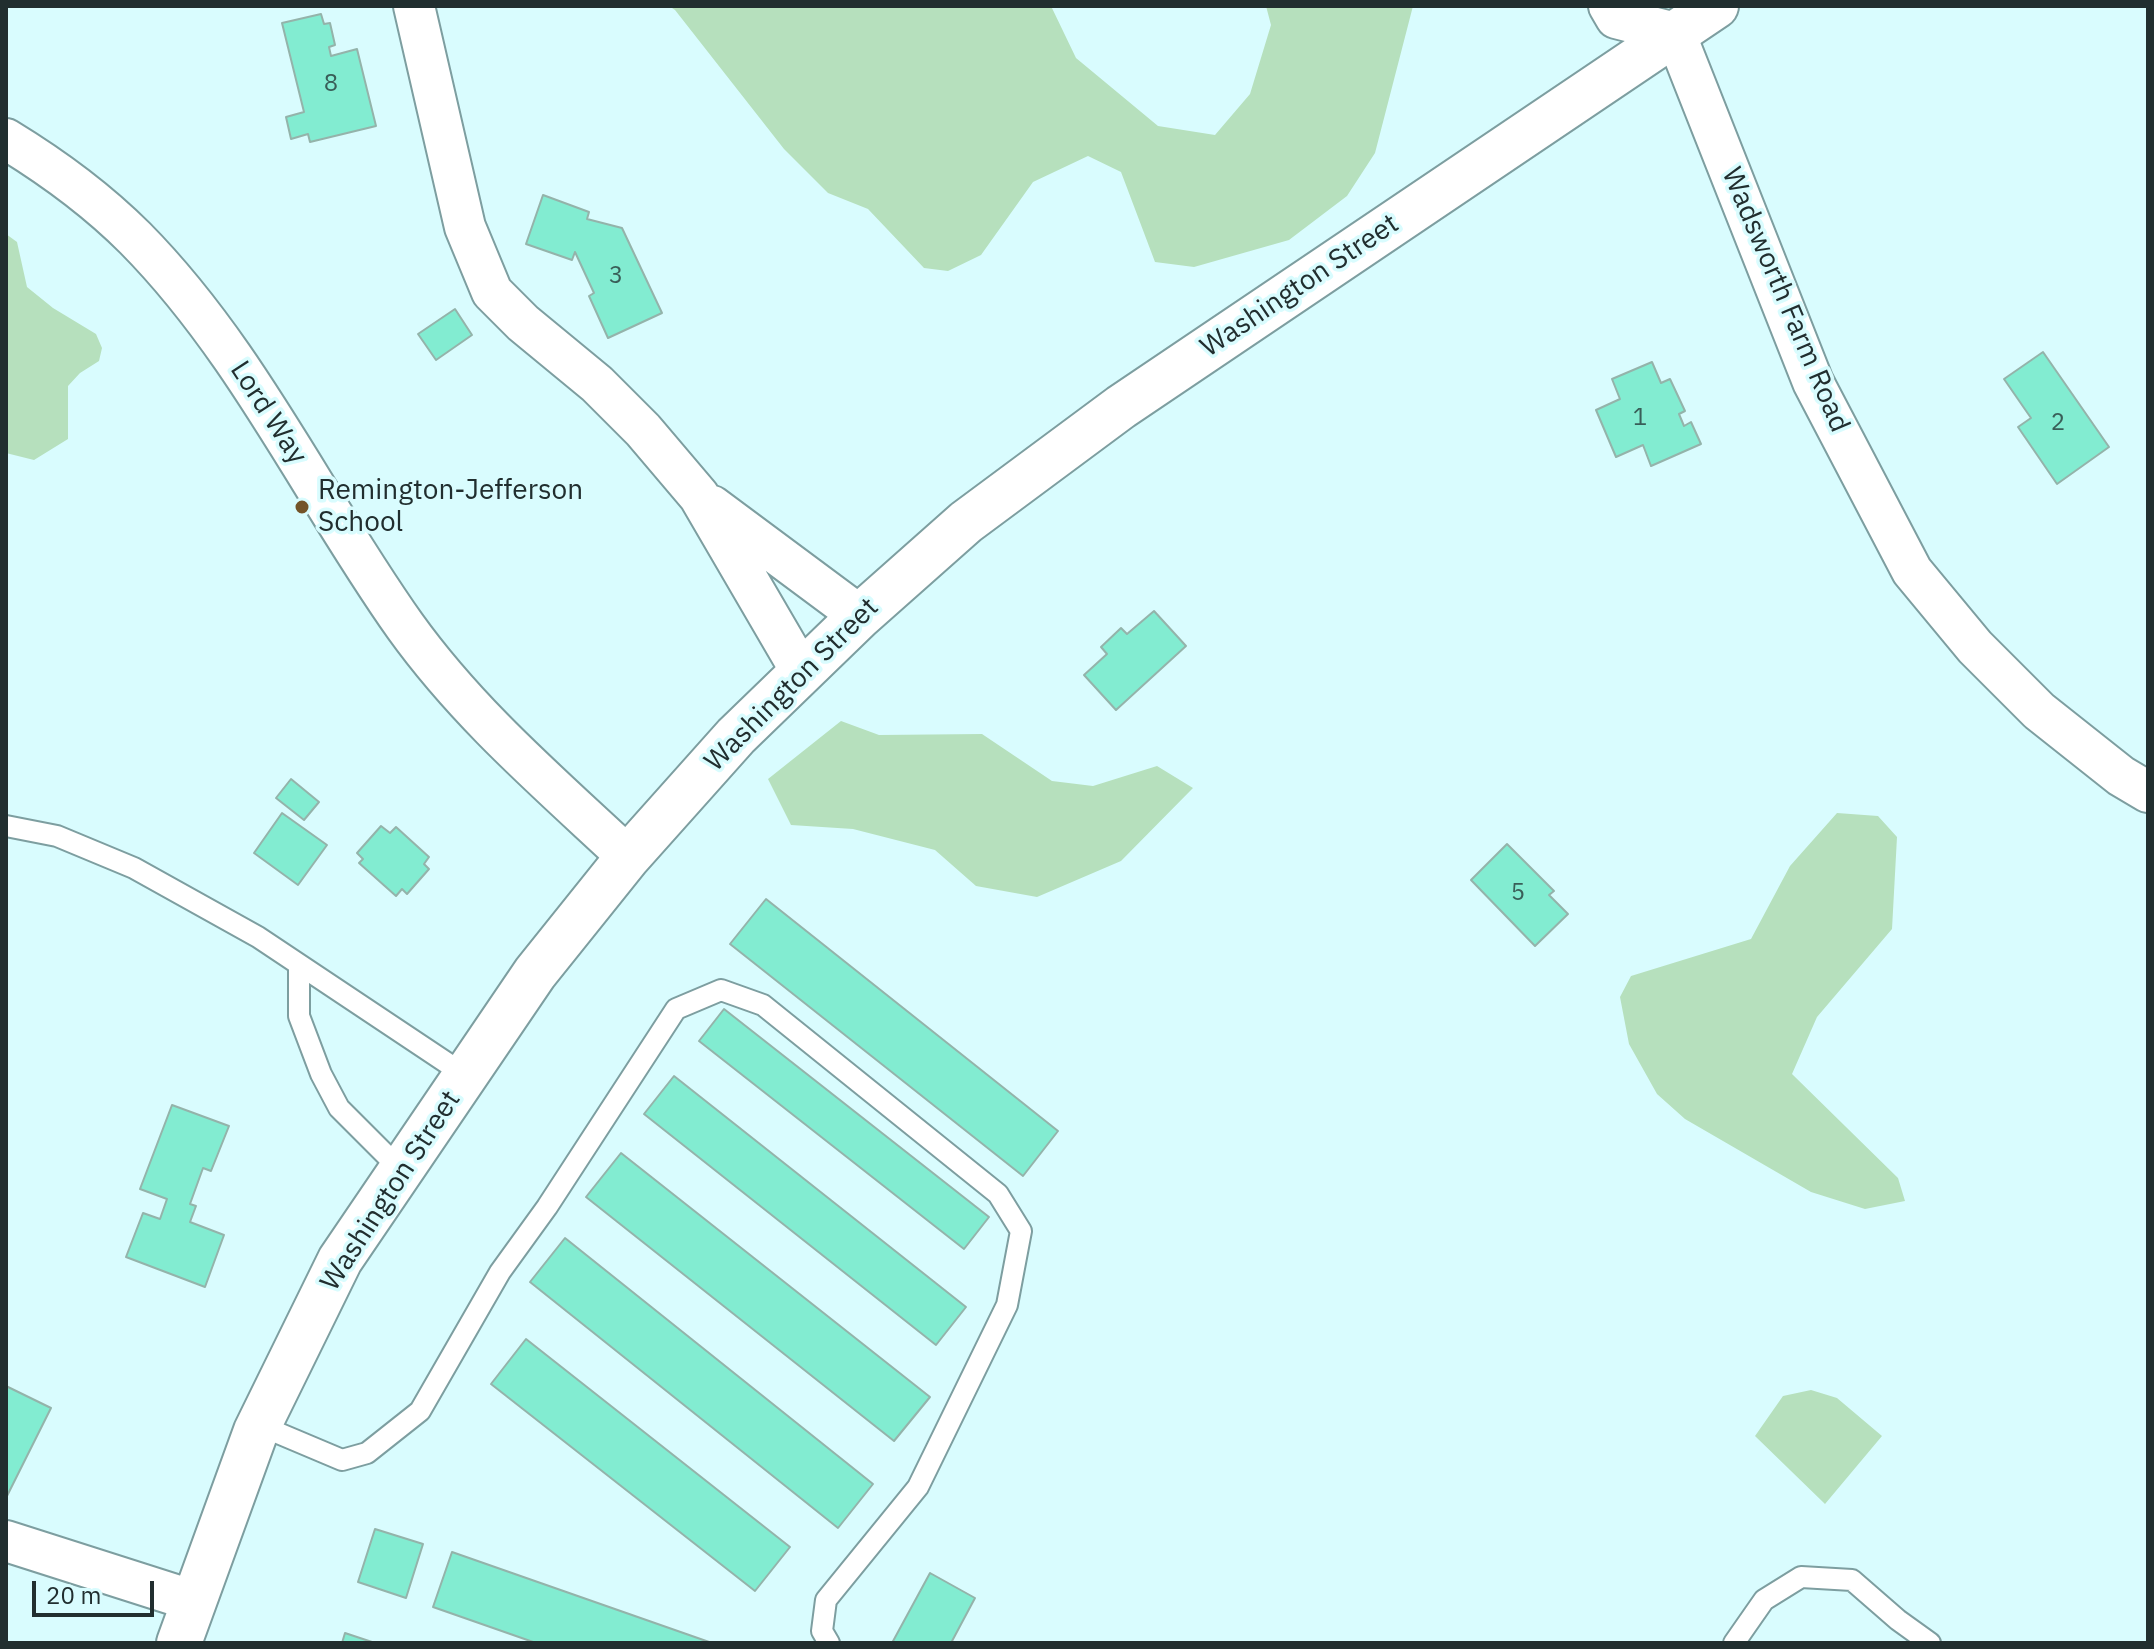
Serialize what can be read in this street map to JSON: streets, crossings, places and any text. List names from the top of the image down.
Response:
{
  "streets": {
    "main road": ["Washington Street"],
    "street": ["Wadsworth Farm Road", "Lord Way"]
  },
  "crossings": [
    ["Washington Street", "Wadsworth Farm Road"],
    ["Washington Street", "Lord Way"]
  ],
  "places": ["Remington-Jefferson School"],
  "house_numbers": [
    "8",
    "3",
    "1",
    "2",
    "5"
  ],
  "scale_bar": "20 m"
}
